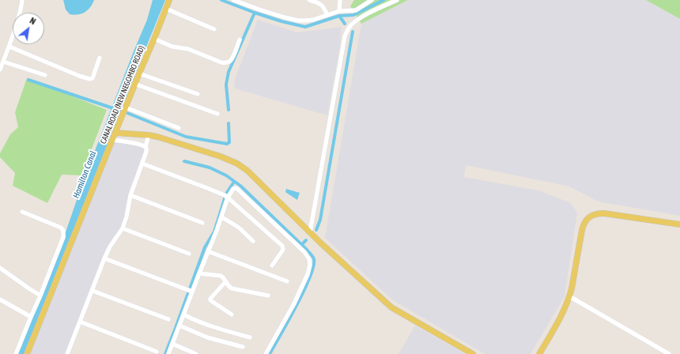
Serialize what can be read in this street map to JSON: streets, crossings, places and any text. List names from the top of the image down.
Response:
{
  "streets": {
    "main road": ["CANAL ROAD (NEW NEGOMBO ROAD)"]
  },
  "water": ["Hamilton Canal"],
  "north": "top right"
}
